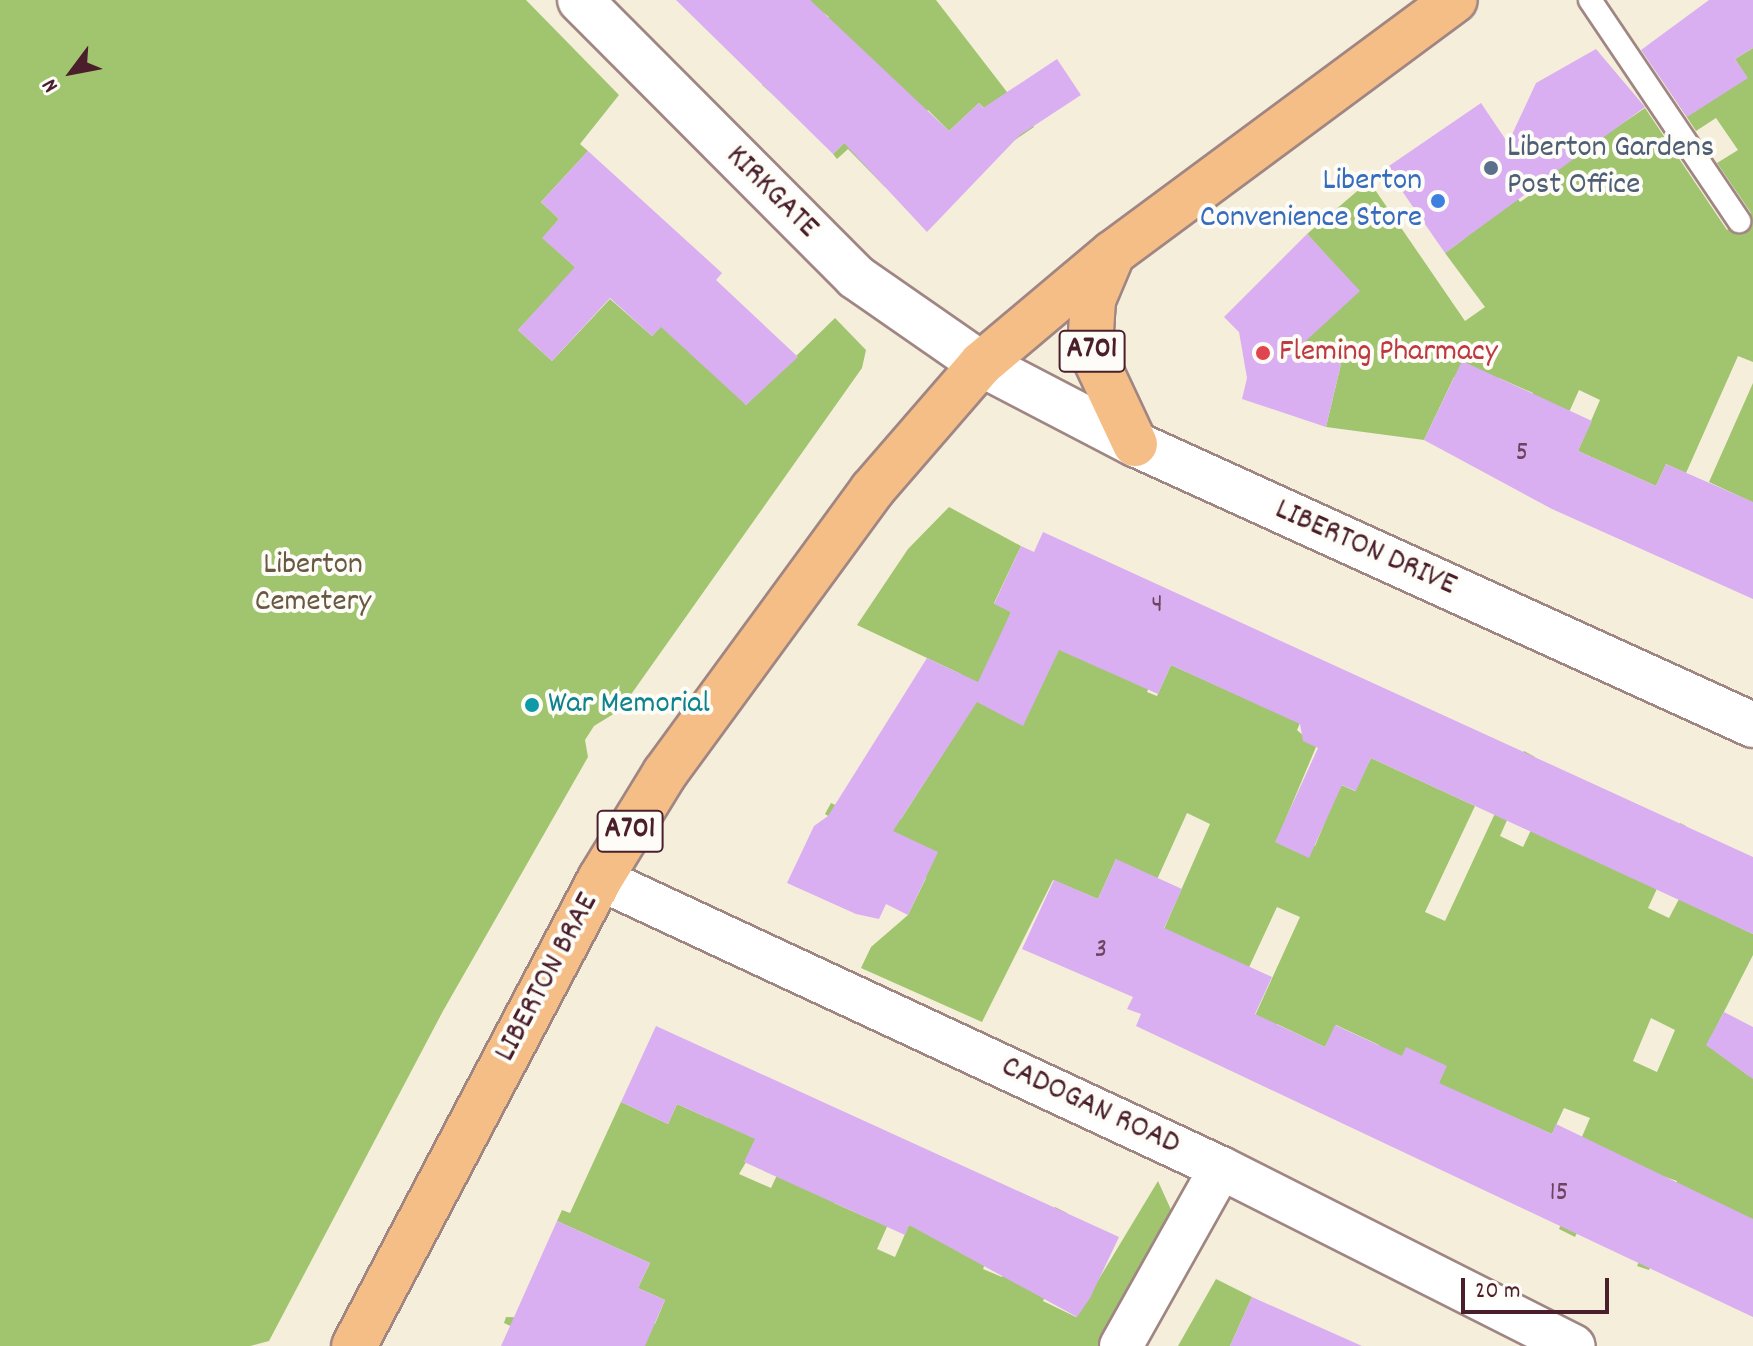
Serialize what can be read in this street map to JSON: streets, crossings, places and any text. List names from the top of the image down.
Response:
{
  "streets": {
    "main road": ["A701", "LIBERTON BRAE"],
    "street": ["KIRKGATE", "LIBERTON DRIVE", "CADOGAN ROAD"]
  },
  "crossings": [
    ["KIRKGATE", "A701"],
    ["KIRKGATE", "LIBERTON DRIVE"],
    ["KIRKGATE", "LIBERTON BRAE"],
    ["A701", "LIBERTON DRIVE"],
    ["A701", "LIBERTON BRAE"],
    ["LIBERTON DRIVE", "LIBERTON BRAE"],
    ["LIBERTON BRAE", "CADOGAN ROAD"]
  ],
  "parks": ["Liberton Cemetery"],
  "places": [
    "Liberton Gardens Post Office",
    "Liberton Convenience Store",
    "Fleming Pharmacy",
    "War Memorial"
  ],
  "house_numbers": [
    "5",
    "4",
    "3",
    "15"
  ],
  "scale_bar": "20 m",
  "north": "bottom left"
}
